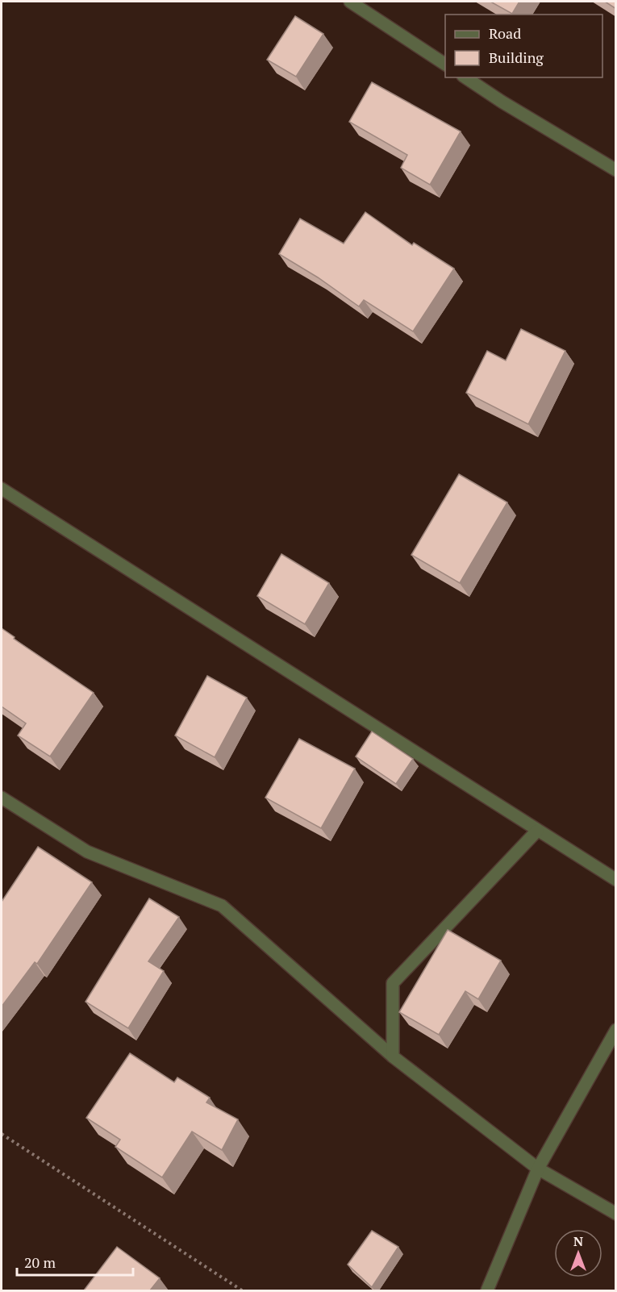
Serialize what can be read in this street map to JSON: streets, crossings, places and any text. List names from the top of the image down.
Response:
{
  "legend": ["Road", "Building"],
  "scale_bar": "20 m",
  "north": "top"
}
